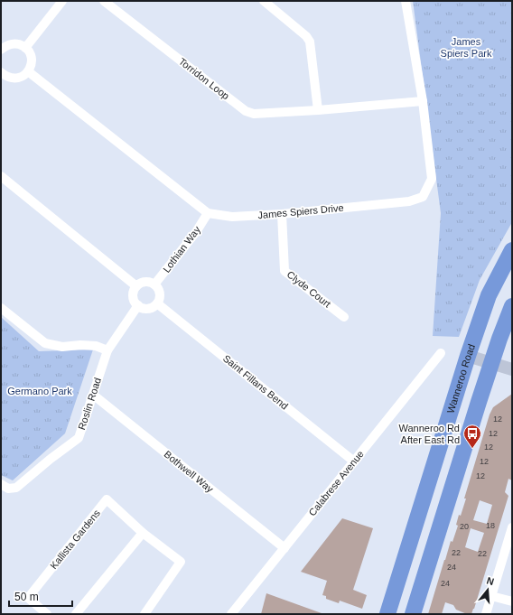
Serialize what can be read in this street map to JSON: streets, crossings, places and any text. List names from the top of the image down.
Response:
{
  "streets": {
    "highway": ["Wanneroo Road"],
    "street": [
      "Torridon Loop",
      "James Spiers Drive",
      "Lothian Way",
      "Clyde Court",
      "Saint Fillans Bend",
      "Roslin Road",
      "Bothwell Way",
      "Calabrese Avenue",
      "Kallista Gardens"
    ]
  },
  "crossings": [
    ["Torridon Loop", "James Spiers Drive"],
    ["James Spiers Drive", "Lothian Way"],
    ["James Spiers Drive", "Clyde Court"],
    ["Lothian Way", "Saint Fillans Bend"],
    ["Lothian Way", "Roslin Road"],
    ["Saint Fillans Bend", "Roslin Road"],
    ["Saint Fillans Bend", "Calabrese Avenue"],
    ["Roslin Road", "Bothwell Way"],
    ["Bothwell Way", "Calabrese Avenue"]
  ],
  "parks": ["James Spiers Park", "Germano Park"],
  "places": {
    "bus stop": ["Wanneroo Rd After East Rd"]
  },
  "house_numbers": [
    "12",
    "12",
    "12",
    "12",
    "12",
    "18",
    "20",
    "22",
    "22",
    "24",
    "24"
  ],
  "scale_bar": "50 m",
  "north": "top"
}
